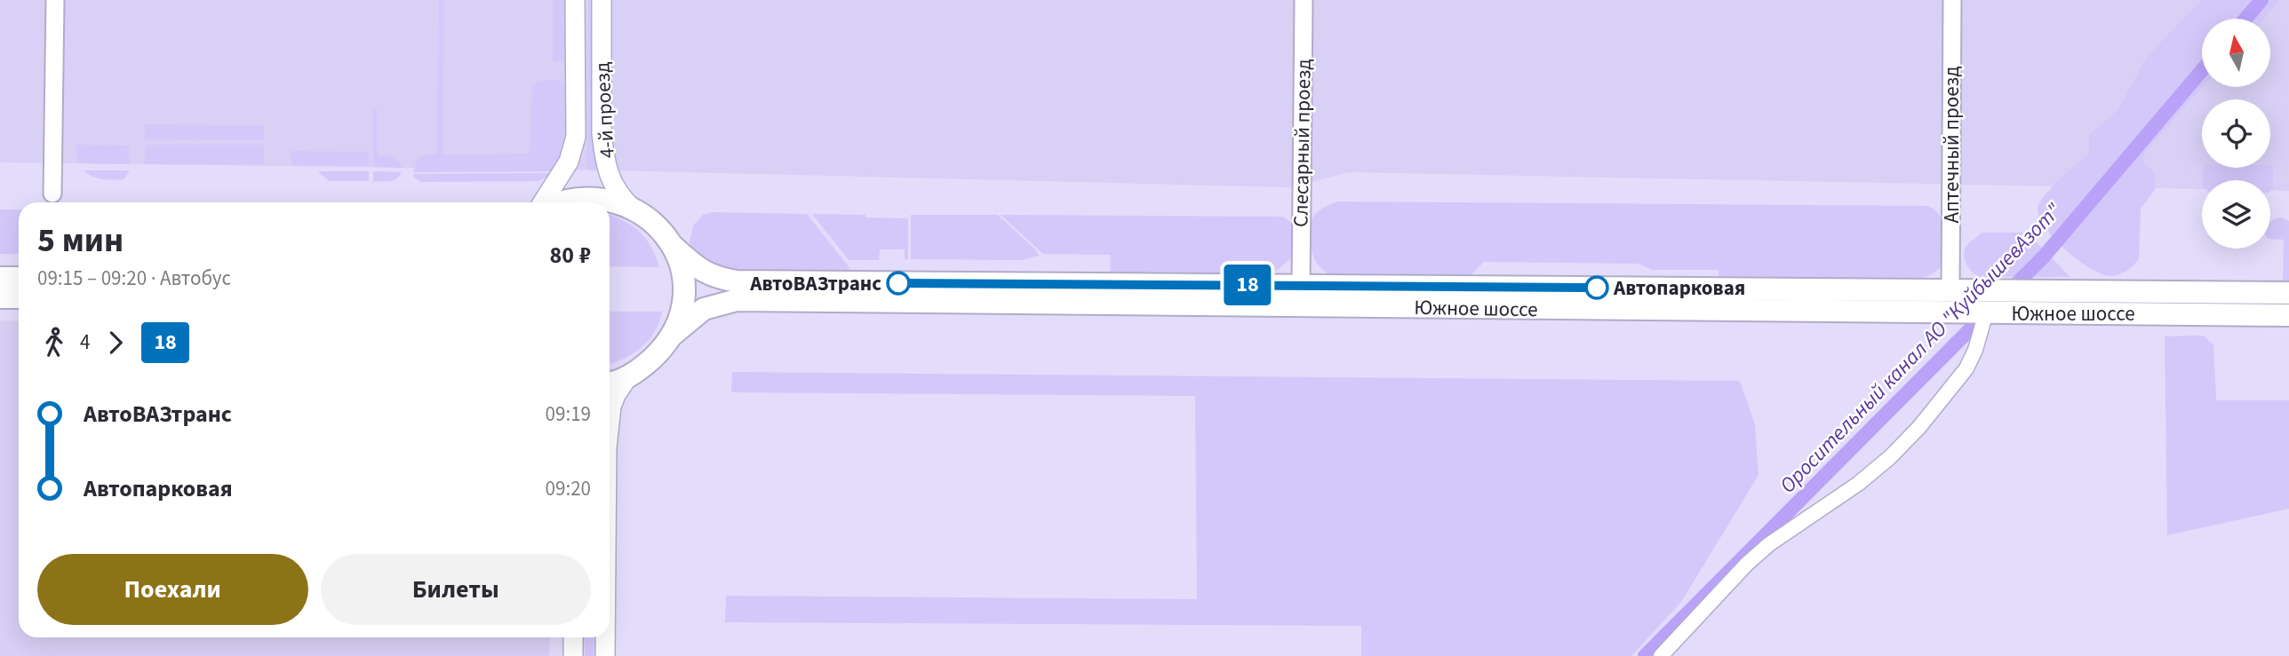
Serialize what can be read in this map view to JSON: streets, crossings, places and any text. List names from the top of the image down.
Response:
{
  "streets": {
    "main road": ["4-й проезд", "Южное шоссе"],
    "street": ["Слесарный проезд", "Аптечный проезд"]
  },
  "crossings": [
    ["Слесарный проезд", "Южное шоссе"],
    ["Аптечный проезд", "Южное шоссе"]
  ],
  "water": ["Оросительный канал АО \"КуйбышевАзот\""],
  "places": ["АвтоВАЗтранс", "Автопарковая"],
  "lines": ["bus line 18"],
  "north": "top",
  "page": {
    "on_map": "18",
    "heading": ["5 мин", "09:15 – 09:20 · Автобус", "80 ₽"],
    "legs": ["4", "18"],
    "list": [
      {
        "name": "АвтоВАЗтранс",
        "value": "09:19"
      },
      {
        "name": "Автопарковая",
        "value": "09:20"
      }
    ],
    "buttons": ["Поехали", "Билеты"]
  }
}
